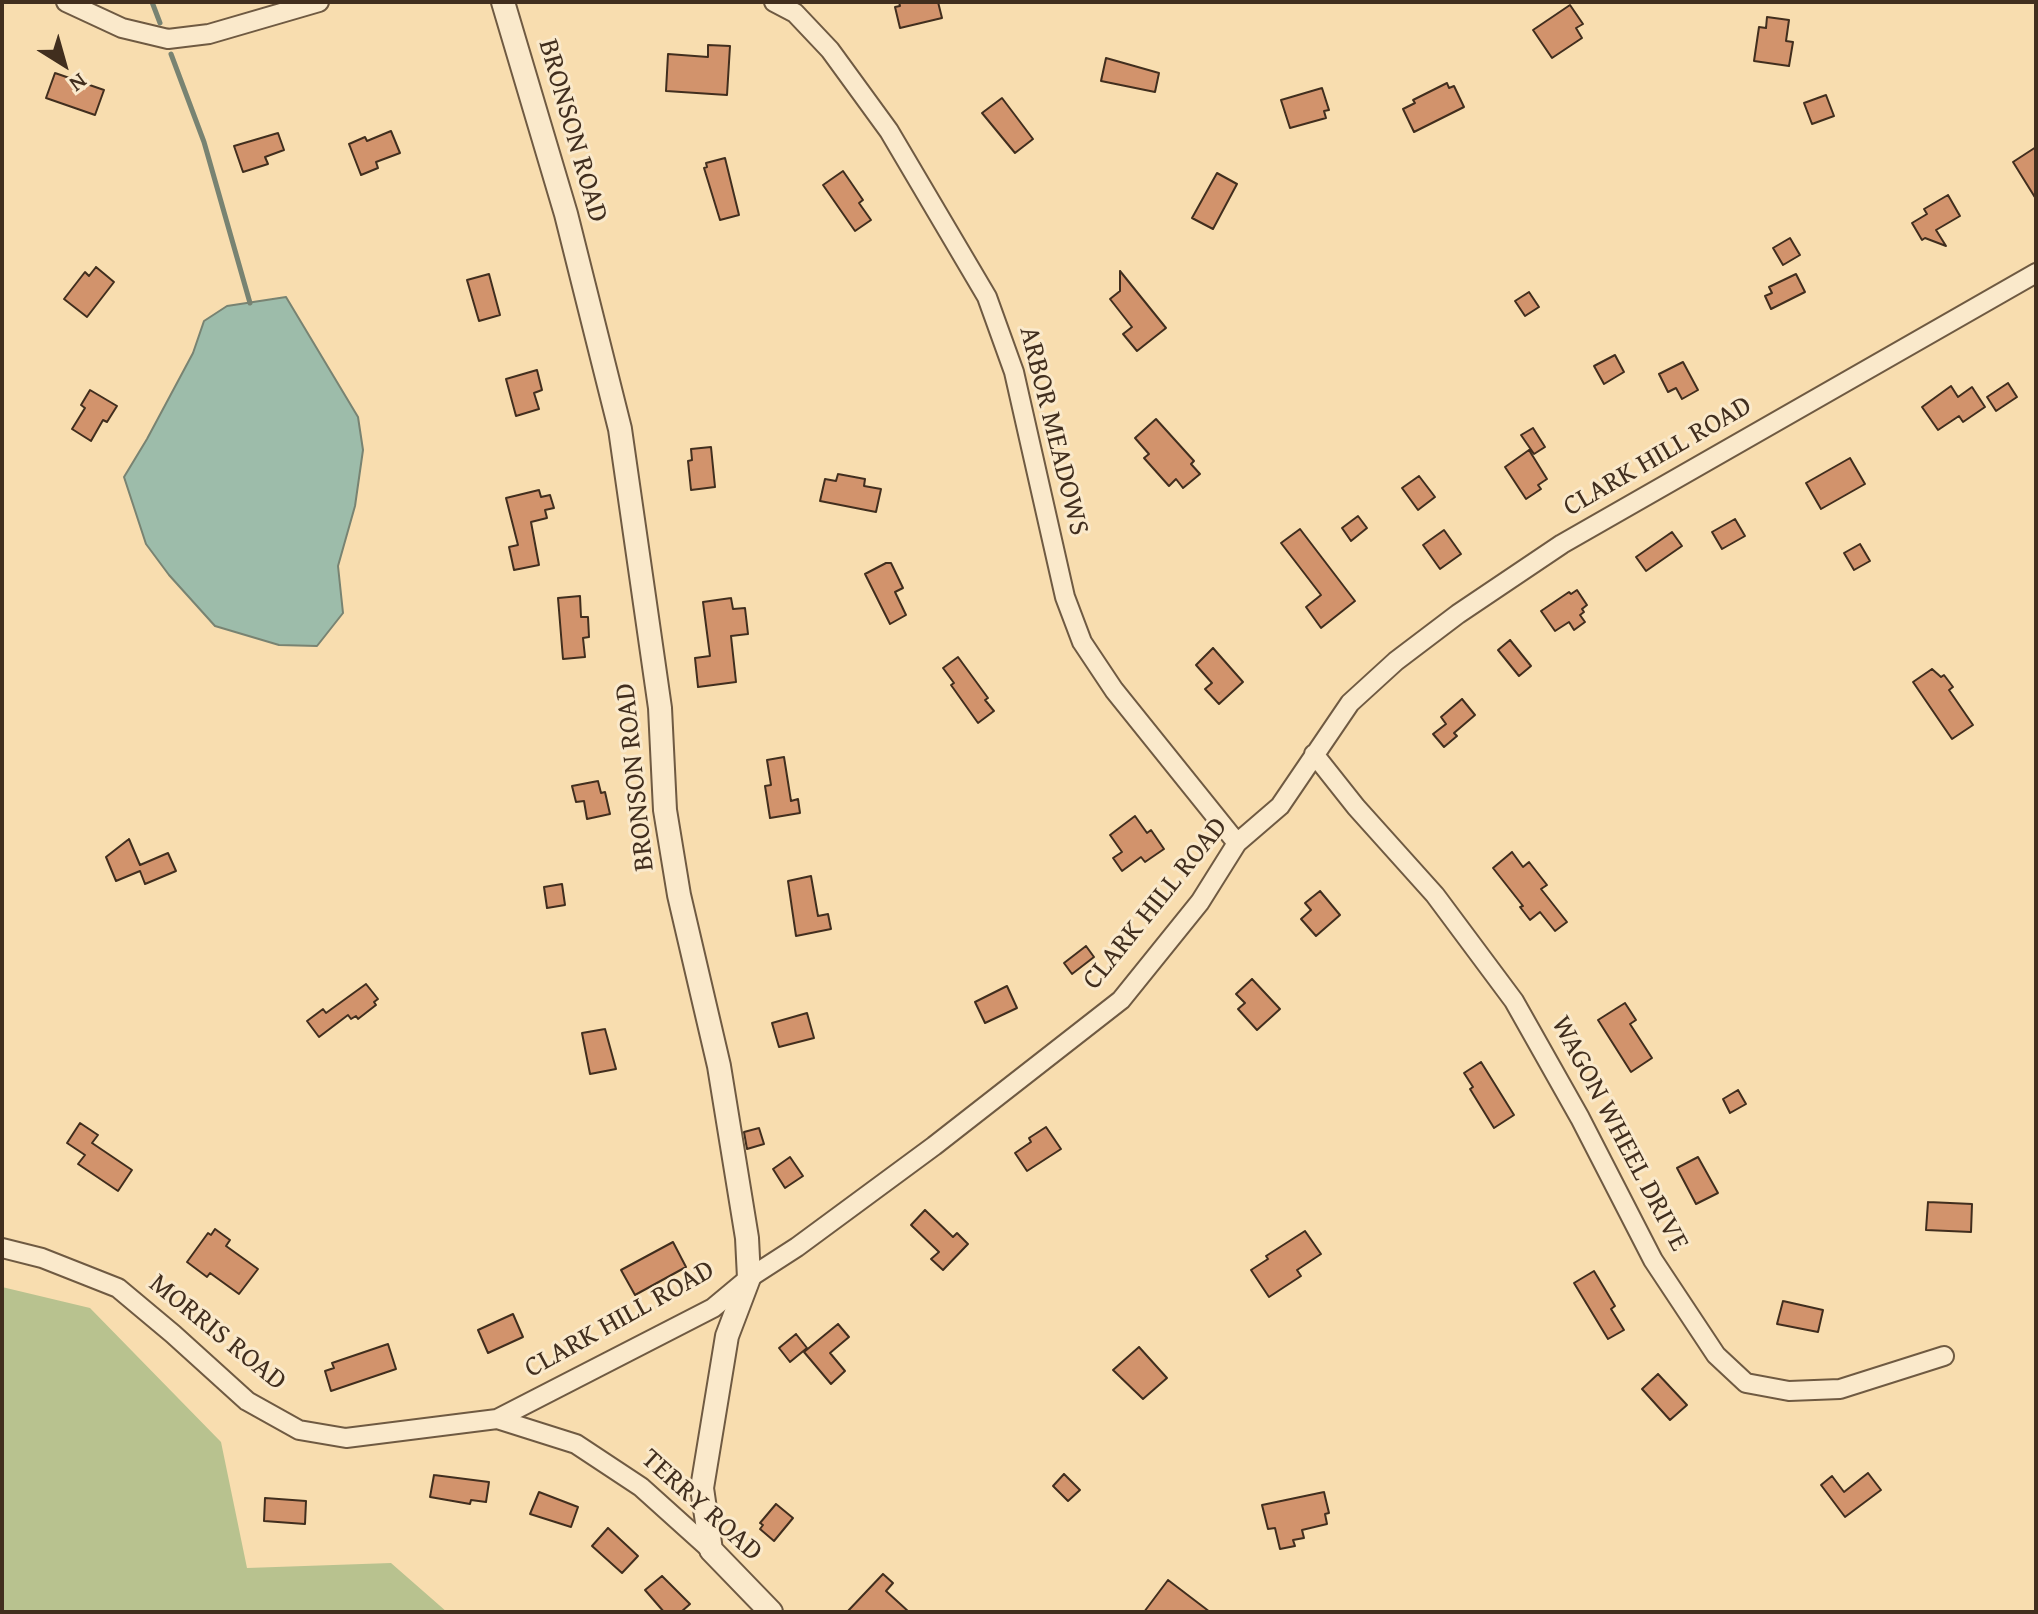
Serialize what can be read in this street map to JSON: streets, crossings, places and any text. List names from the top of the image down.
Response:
{
  "streets": {
    "street": [
      "BRONSON ROAD",
      "ARBOR MEADOWS",
      "CLARK HILL ROAD",
      "WAGON WHEEL DRIVE",
      "MORRIS ROAD",
      "TERRY ROAD"
    ]
  },
  "crossings": [
    ["BRONSON ROAD", "CLARK HILL ROAD"],
    ["BRONSON ROAD", "TERRY ROAD"],
    ["ARBOR MEADOWS", "CLARK HILL ROAD"],
    ["CLARK HILL ROAD", "WAGON WHEEL DRIVE"],
    ["CLARK HILL ROAD", "MORRIS ROAD"],
    ["CLARK HILL ROAD", "TERRY ROAD"],
    ["MORRIS ROAD", "TERRY ROAD"]
  ],
  "north": "bottom right"
}
